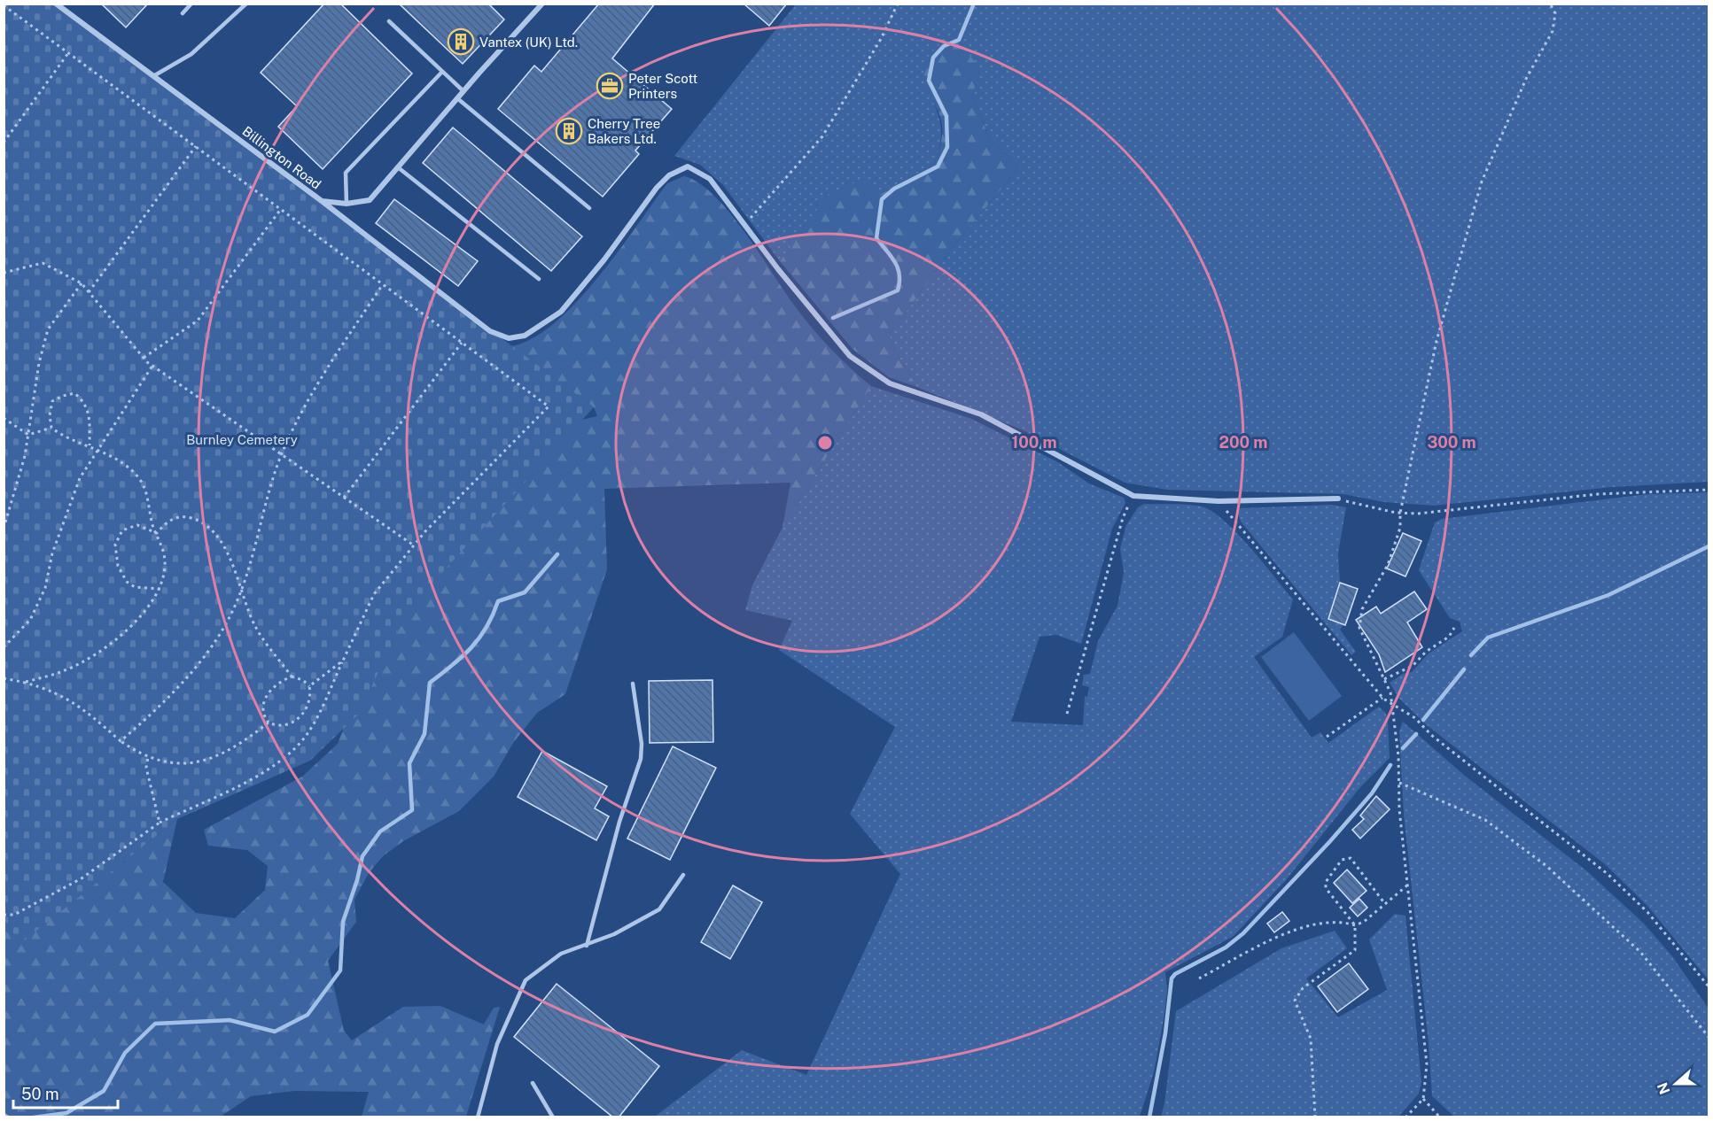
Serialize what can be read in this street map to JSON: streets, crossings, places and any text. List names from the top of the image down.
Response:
{
  "streets": {
    "street": ["Billington Road"]
  },
  "parks": ["Burnley Cemetery"],
  "places": {
    "building": ["Vantex (UK) Ltd.", "Cherry Tree Bakers Ltd."],
    "office": ["Peter Scott Printers"]
  },
  "scale_bar": "50 m",
  "north": "left",
  "rings": ["100 m", "200 m", "300 m"]
}
